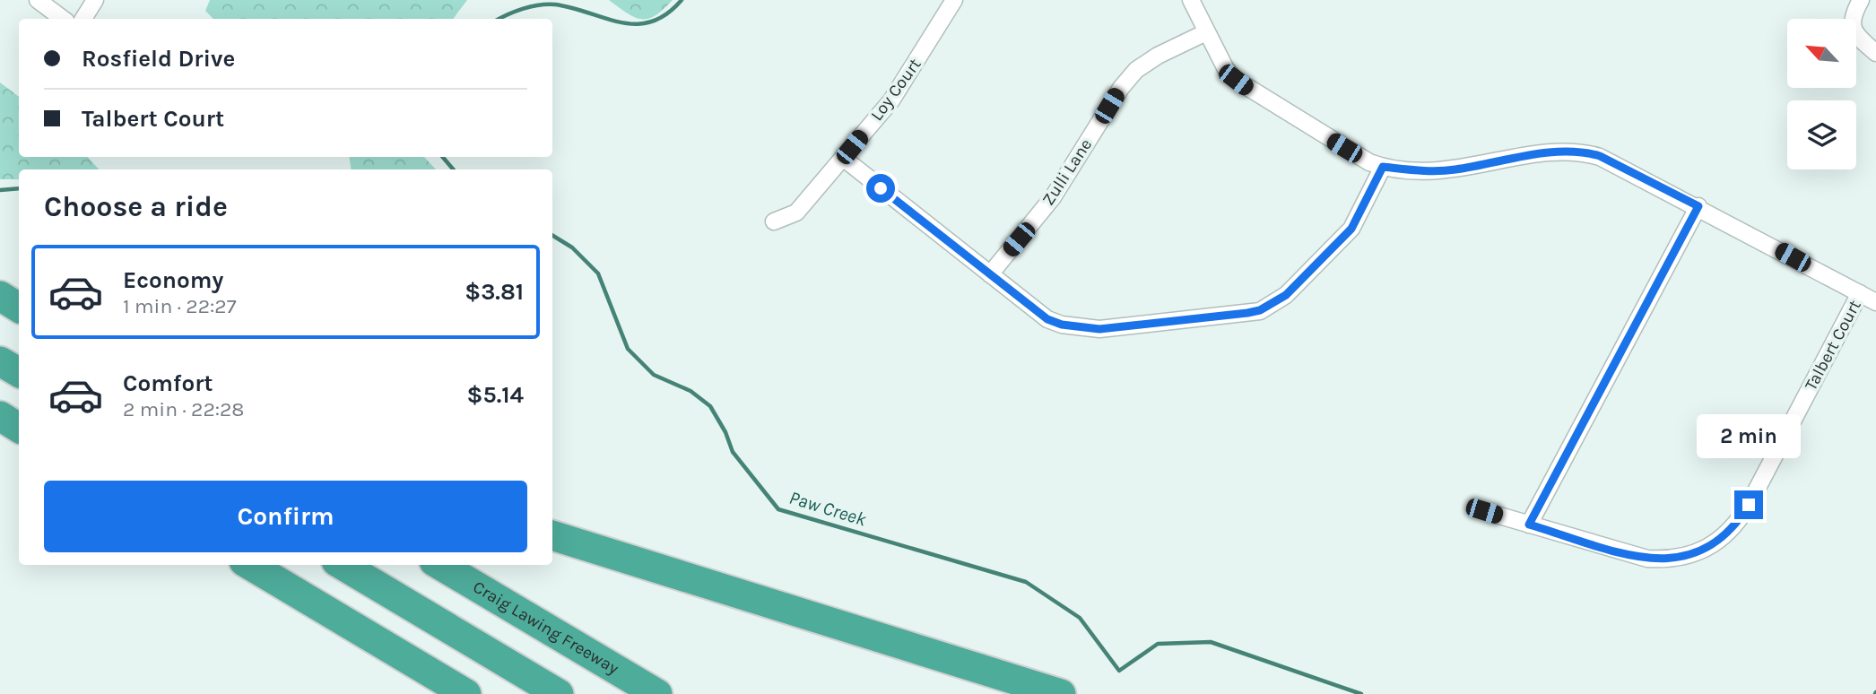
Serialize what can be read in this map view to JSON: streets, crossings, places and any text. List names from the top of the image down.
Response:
{
  "streets": {
    "highway": ["Craig Lawing Freeway"],
    "street": ["Loy Court", "Zulli Lane", "Talbert Court"]
  },
  "water": ["Paw Creek"],
  "north": "top left",
  "page": {
    "banner": ["Rosfield Drive", "Talbert Court"],
    "heading": "Choose a ride",
    "list": [
      {
        "name": "Economy",
        "note": "1 min · 22:27",
        "value": "$3.81"
      },
      {
        "name": "Comfort",
        "note": "2 min · 22:28",
        "value": "$5.14"
      }
    ],
    "bubble": "2 min",
    "buttons": "Confirm"
  }
}
